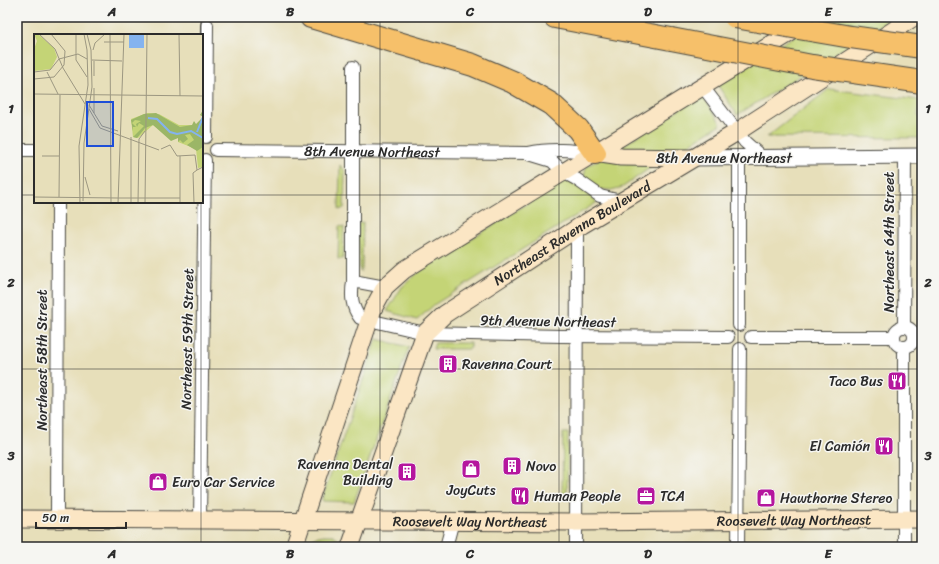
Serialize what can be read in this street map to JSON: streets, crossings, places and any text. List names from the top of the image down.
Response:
{
  "streets": {
    "main road": ["8th Avenue Northeast", "Northeast Ravenna Boulevard", "Roosevelt Way Northeast"],
    "street": [
      "Northeast 64th Street",
      "9th Avenue Northeast",
      "Northeast 59th Street",
      "Northeast 58th Street"
    ]
  },
  "crossings": [
    ["8th Avenue Northeast", "Northeast Ravenna Boulevard"],
    ["8th Avenue Northeast", "Northeast 64th Street"],
    ["Northeast Ravenna Boulevard", "9th Avenue Northeast"],
    ["Northeast Ravenna Boulevard", "Roosevelt Way Northeast"],
    ["Northeast 59th Street", "Roosevelt Way Northeast"],
    ["Northeast 58th Street", "Roosevelt Way Northeast"]
  ],
  "places": {
    "building": ["Ravenna Court", "Novo", "Ravenna Dental Building"],
    "restaurant": ["Taco Bus", "El Camión", "Human People"],
    "shop": ["JoyCuts", "Euro Car Service", "Hawthorne Stereo"],
    "office": ["TCA"]
  },
  "scale_bar": "50 m",
  "grid": {
    "columns": [
      "A",
      "B",
      "C",
      "D",
      "E"
    ],
    "rows": ["1", "2", "3"]
  }
}
